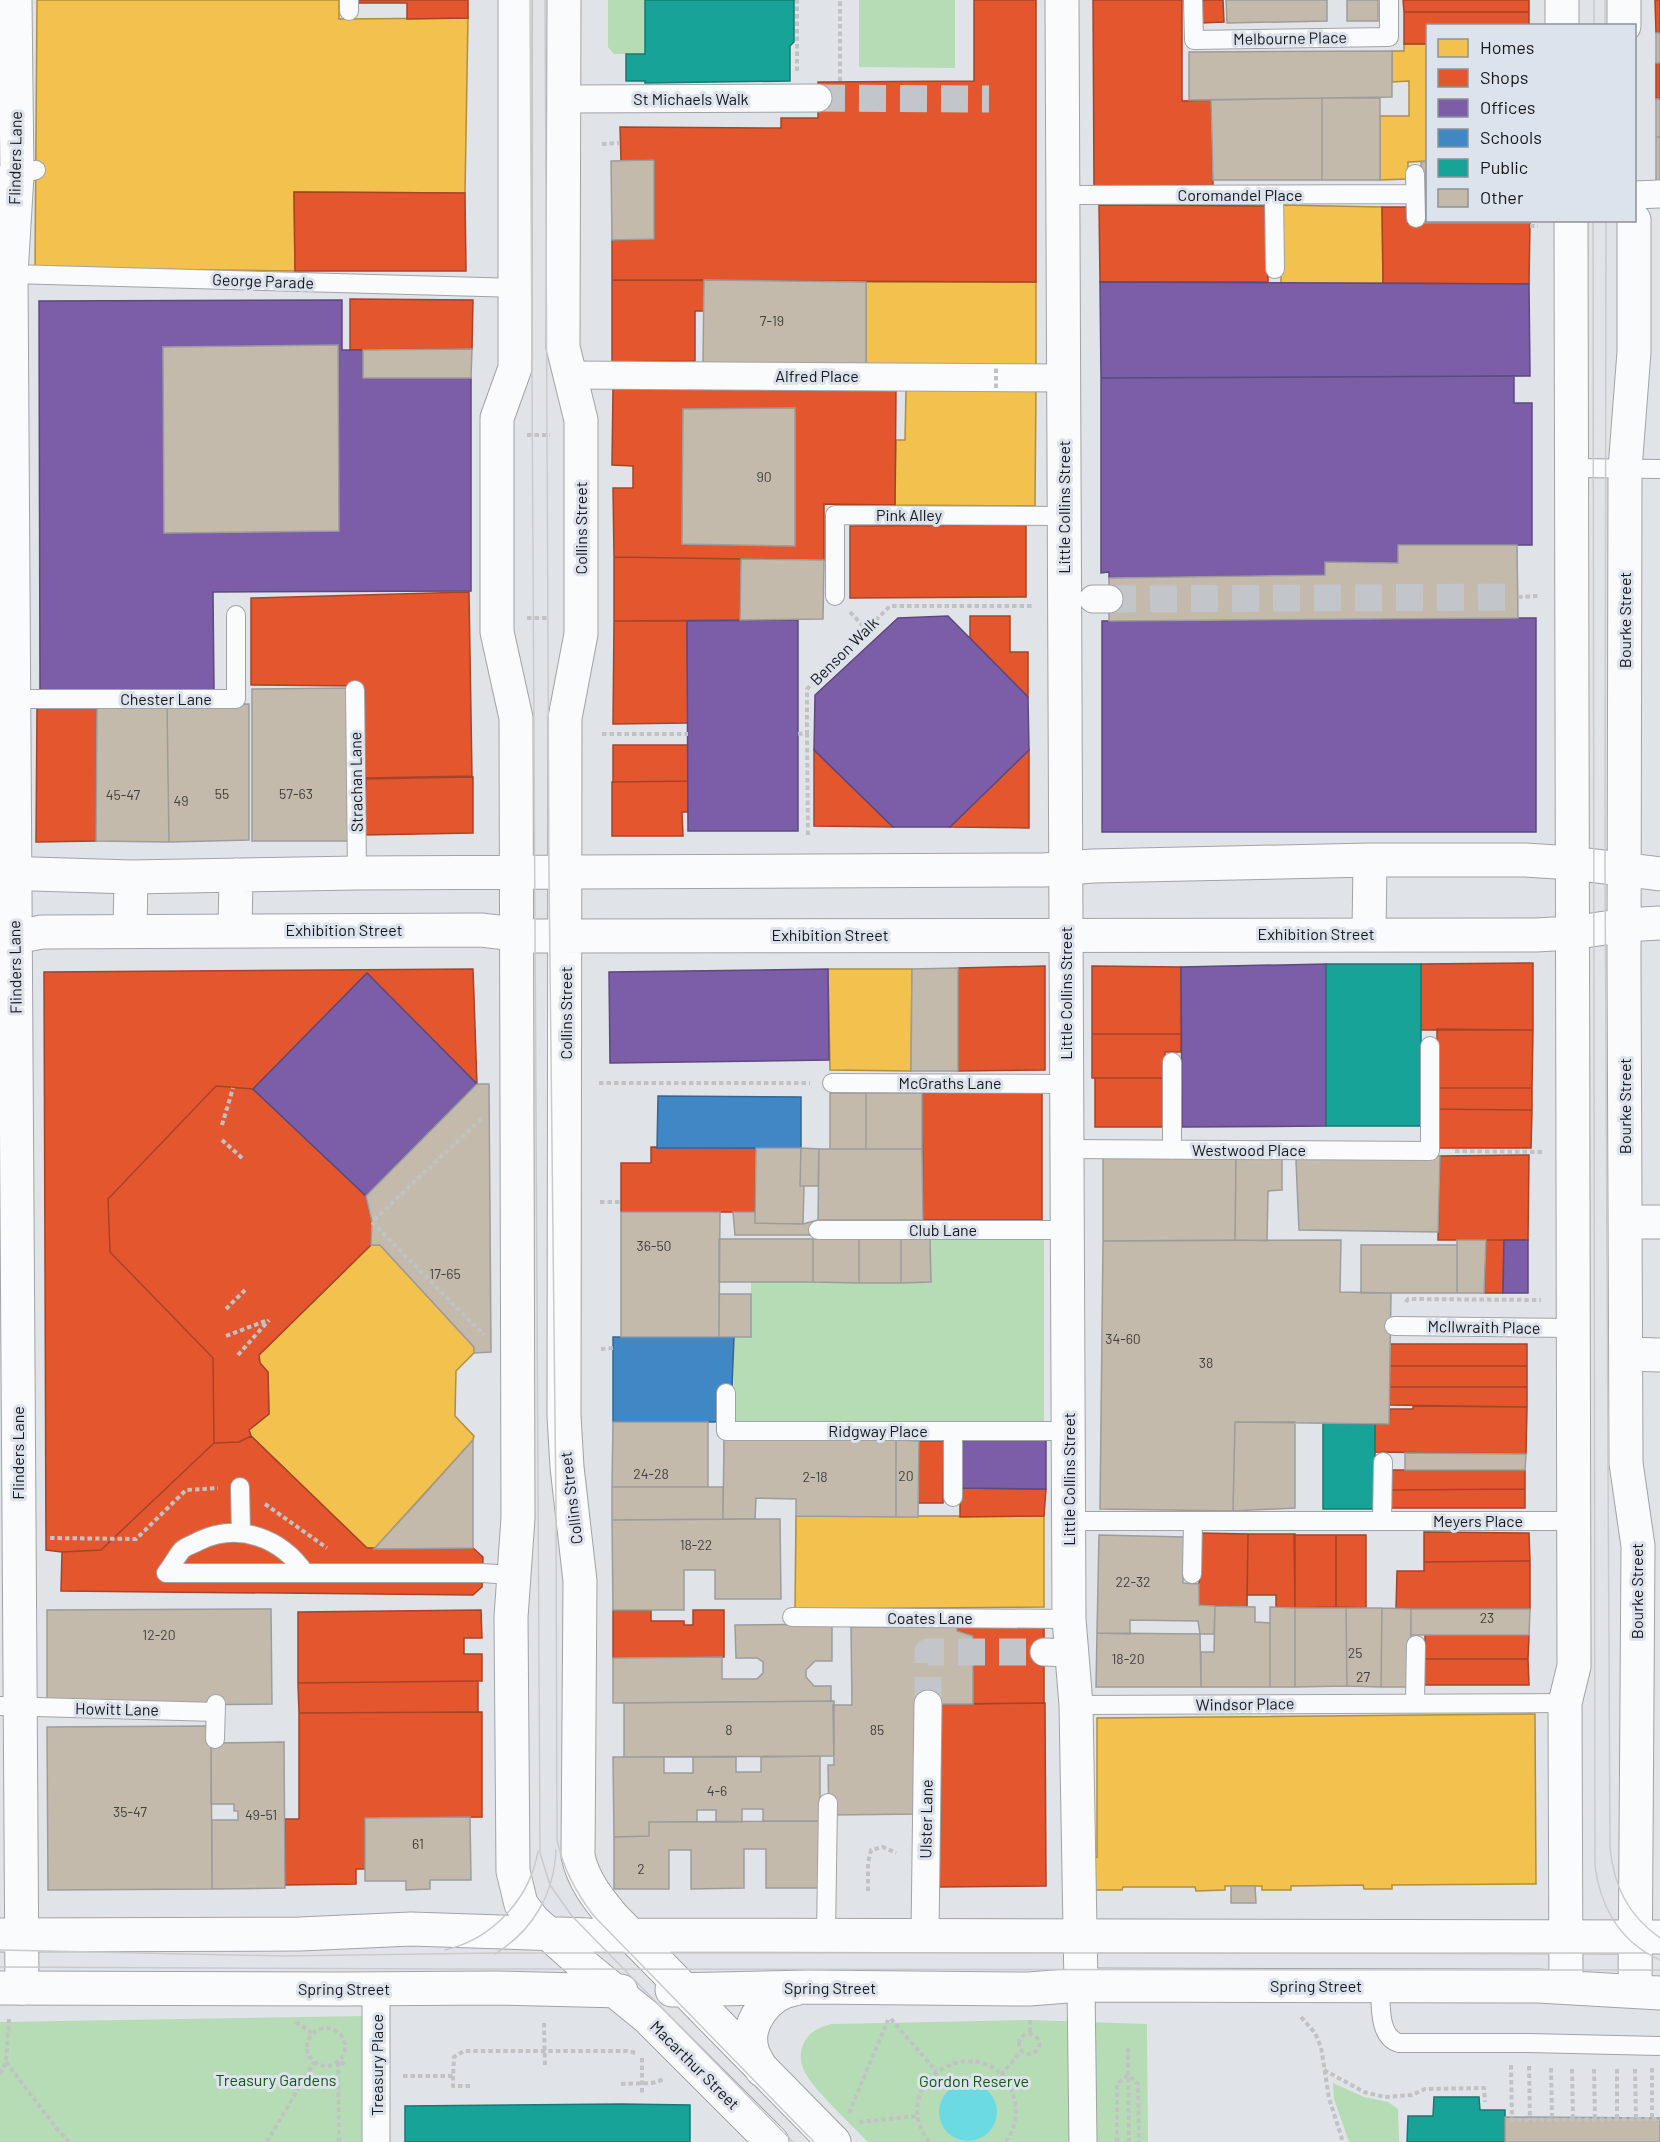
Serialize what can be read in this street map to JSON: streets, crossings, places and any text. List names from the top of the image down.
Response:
{
  "streets": {
    "street": [
      "St Michaels Walk",
      "Flinders Lane",
      "Alfred Place",
      "Little Collins Street",
      "Collins Street",
      "Bourke Street",
      "Exhibition Street",
      "Ulster Lane",
      "Spring Street",
      "Treasury Place",
      "Macarthur Street"
    ],
    "lane": [
      "Melbourne Place",
      "Coromandel Place",
      "George Parade",
      "Pink Alley",
      "Chester Lane",
      "Strachan Lane",
      "McGraths Lane",
      "Westwood Place",
      "Club Lane",
      "McIlwraith Place",
      "Ridgway Place",
      "Meyers Place",
      "Coates Lane",
      "Windsor Place",
      "Howitt Lane"
    ],
    "path": ["Benson Walk"]
  },
  "crossings": [
    ["St Michaels Walk", "Collins Street"],
    ["Flinders Lane", "George Parade"],
    ["Flinders Lane", "Chester Lane"],
    ["Flinders Lane", "Exhibition Street"],
    ["Flinders Lane", "Howitt Lane"],
    ["Flinders Lane", "Spring Street"],
    ["Coromandel Place", "Little Collins Street"],
    ["Alfred Place", "Little Collins Street"],
    ["Alfred Place", "Collins Street"],
    ["Little Collins Street", "Pink Alley"],
    ["Little Collins Street", "Exhibition Street"],
    ["Little Collins Street", "McGraths Lane"],
    ["Little Collins Street", "Westwood Place"],
    ["Little Collins Street", "Club Lane"],
    ["Little Collins Street", "Ridgway Place"],
    ["Little Collins Street", "Meyers Place"],
    ["Little Collins Street", "Coates Lane"],
    ["Little Collins Street", "Windsor Place"],
    ["Little Collins Street", "Spring Street"],
    ["Collins Street", "Exhibition Street"],
    ["Collins Street", "Spring Street"],
    ["Bourke Street", "Exhibition Street"],
    ["Bourke Street", "Spring Street"],
    ["Spring Street", "Treasury Place"],
    ["Spring Street", "Macarthur Street"]
  ],
  "parks": ["Treasury Gardens", "Gordon Reserve"],
  "house_numbers": [
    "7-19",
    "90",
    "55",
    "57-63",
    "45-47",
    "49",
    "36-50",
    "17-65",
    "34-60",
    "38",
    "24-28",
    "20",
    "2-18",
    "18-22",
    "22-32",
    "23",
    "12-20",
    "25",
    "18-20",
    "27",
    "8",
    "85",
    "4-6",
    "35-47",
    "49-51",
    "61",
    "2"
  ],
  "legend": [
    "Homes",
    "Shops",
    "Offices",
    "Schools",
    "Public",
    "Other"
  ]
}
